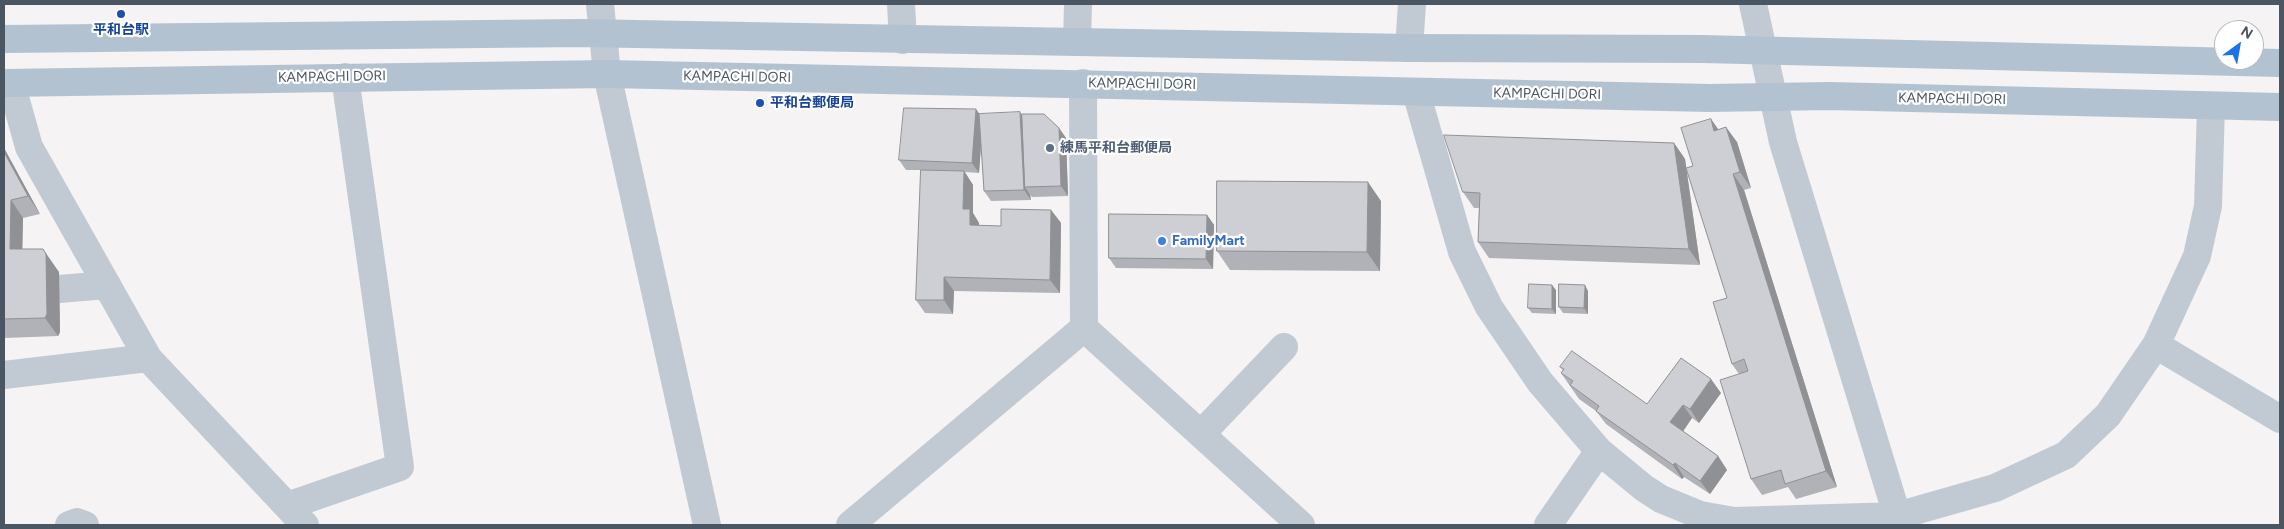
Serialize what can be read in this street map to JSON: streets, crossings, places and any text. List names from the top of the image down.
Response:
{
  "streets": {
    "main road": ["KAMPACHI DORI"]
  },
  "places": [
    "平和台駅",
    "平和台郵便局",
    "練馬平和台郵便局",
    "FamilyMart"
  ],
  "north": "top right"
}
